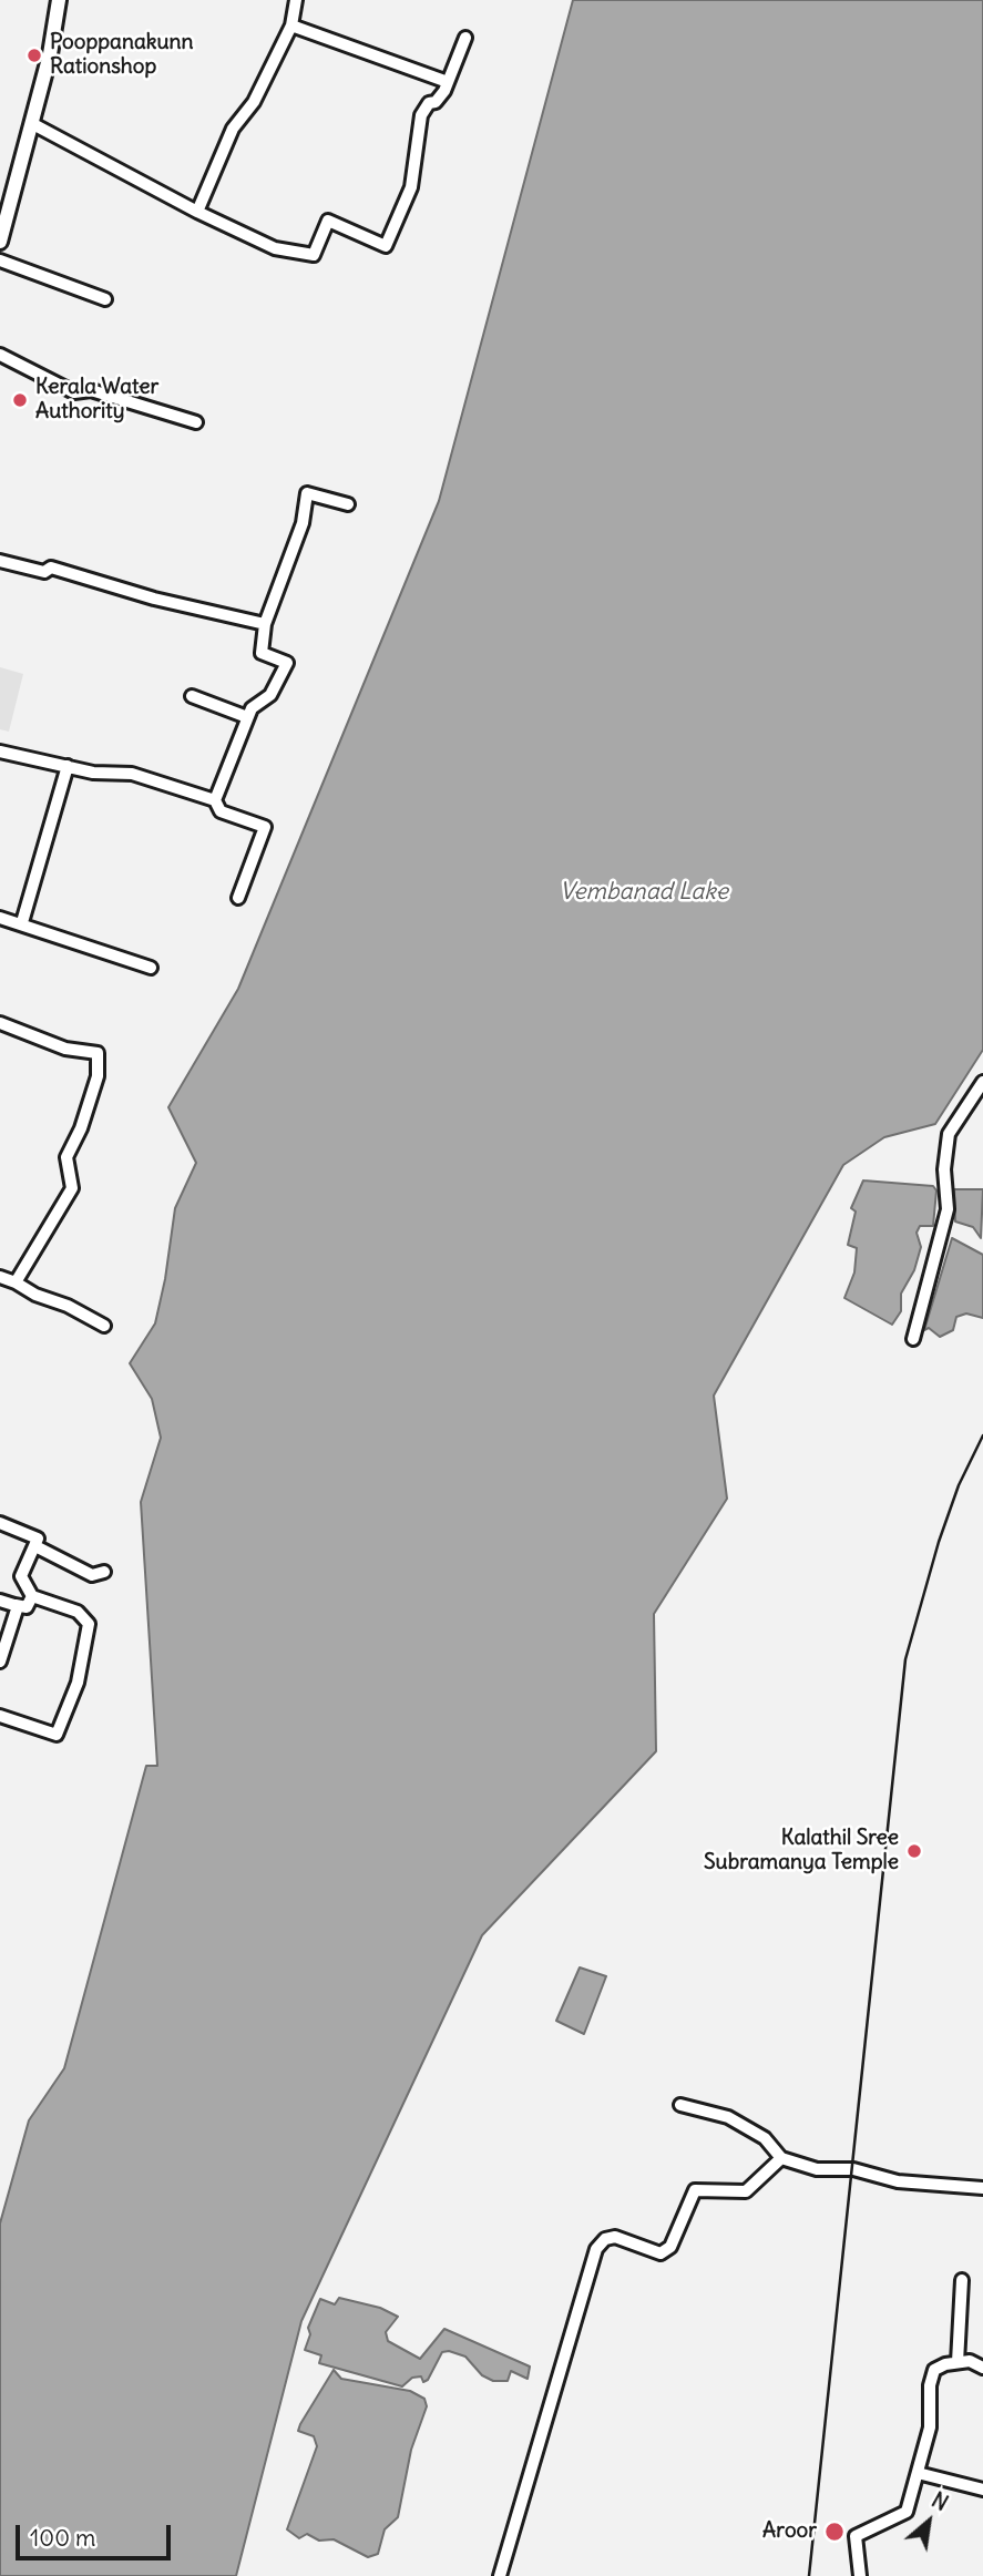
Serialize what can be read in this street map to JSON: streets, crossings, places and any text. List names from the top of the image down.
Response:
{
  "water": ["Vembanad Lake"],
  "places": [
    "Pooppanakunn Rationshop",
    "Kerala Water Authority",
    "Kalathil Sree Subramanya Temple",
    "Aroor"
  ],
  "scale_bar": "100 m",
  "north": "top right"
}
